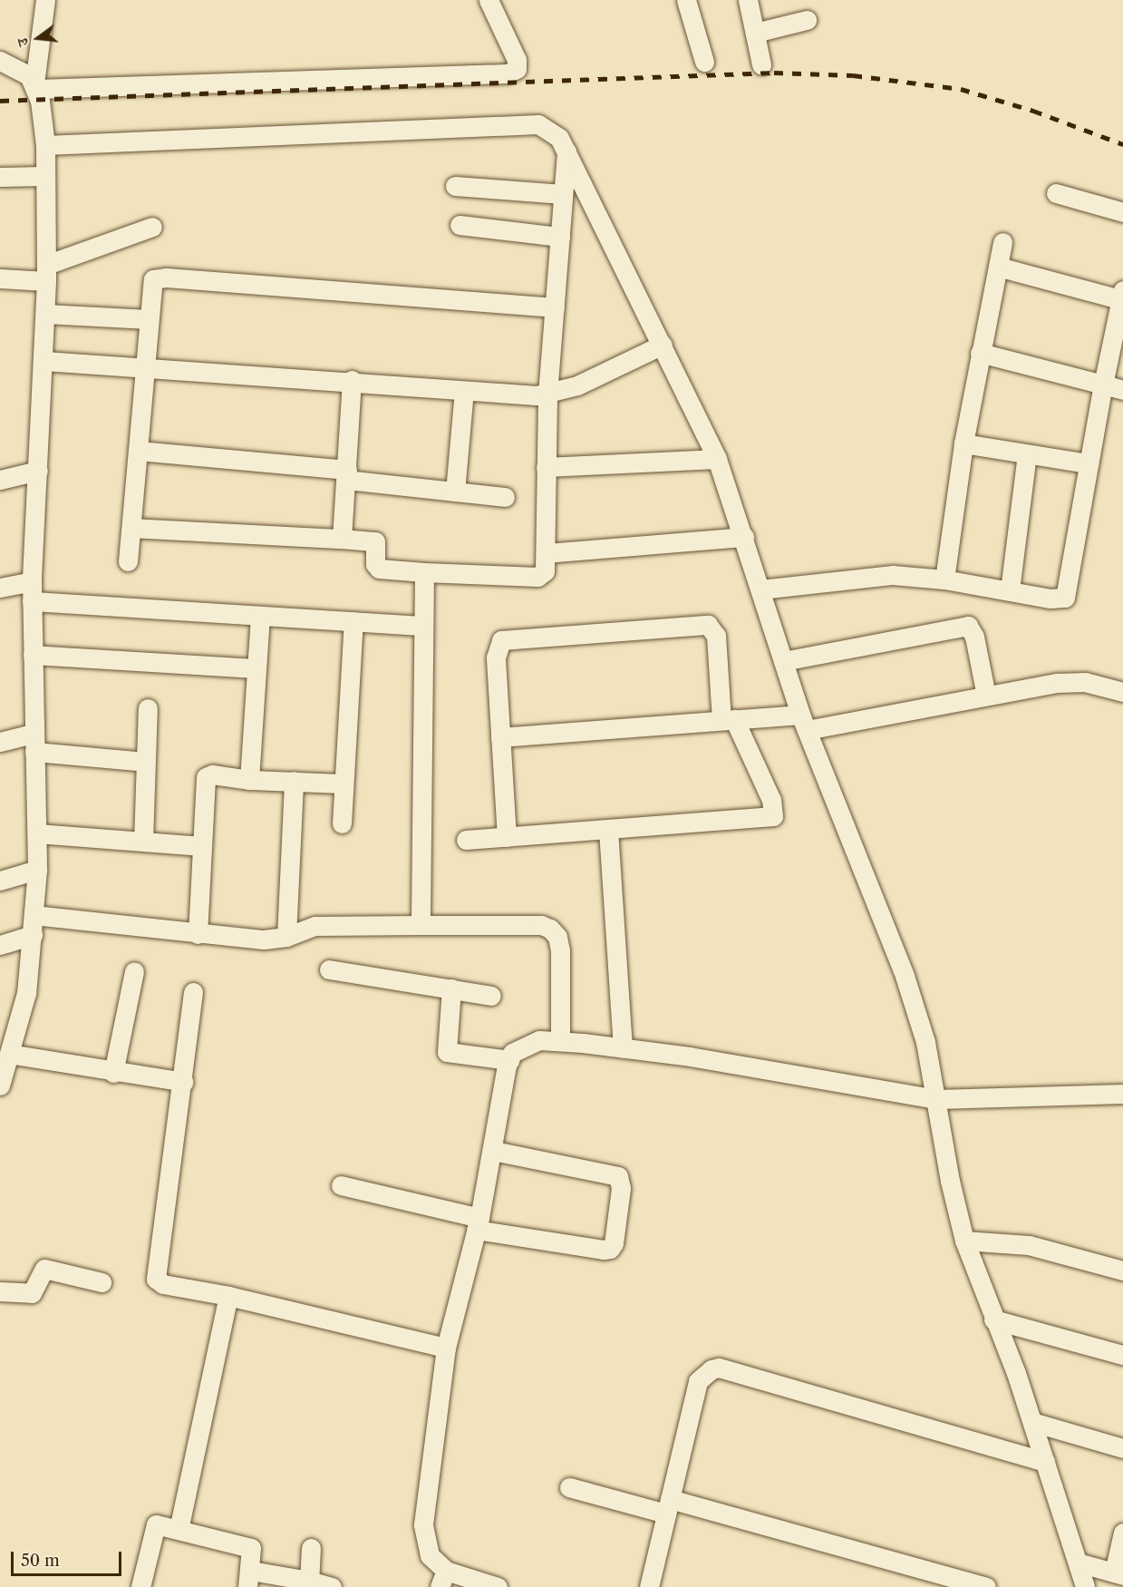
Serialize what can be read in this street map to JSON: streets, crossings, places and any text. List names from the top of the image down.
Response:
{
  "scale_bar": "50 m",
  "north": "left"
}
